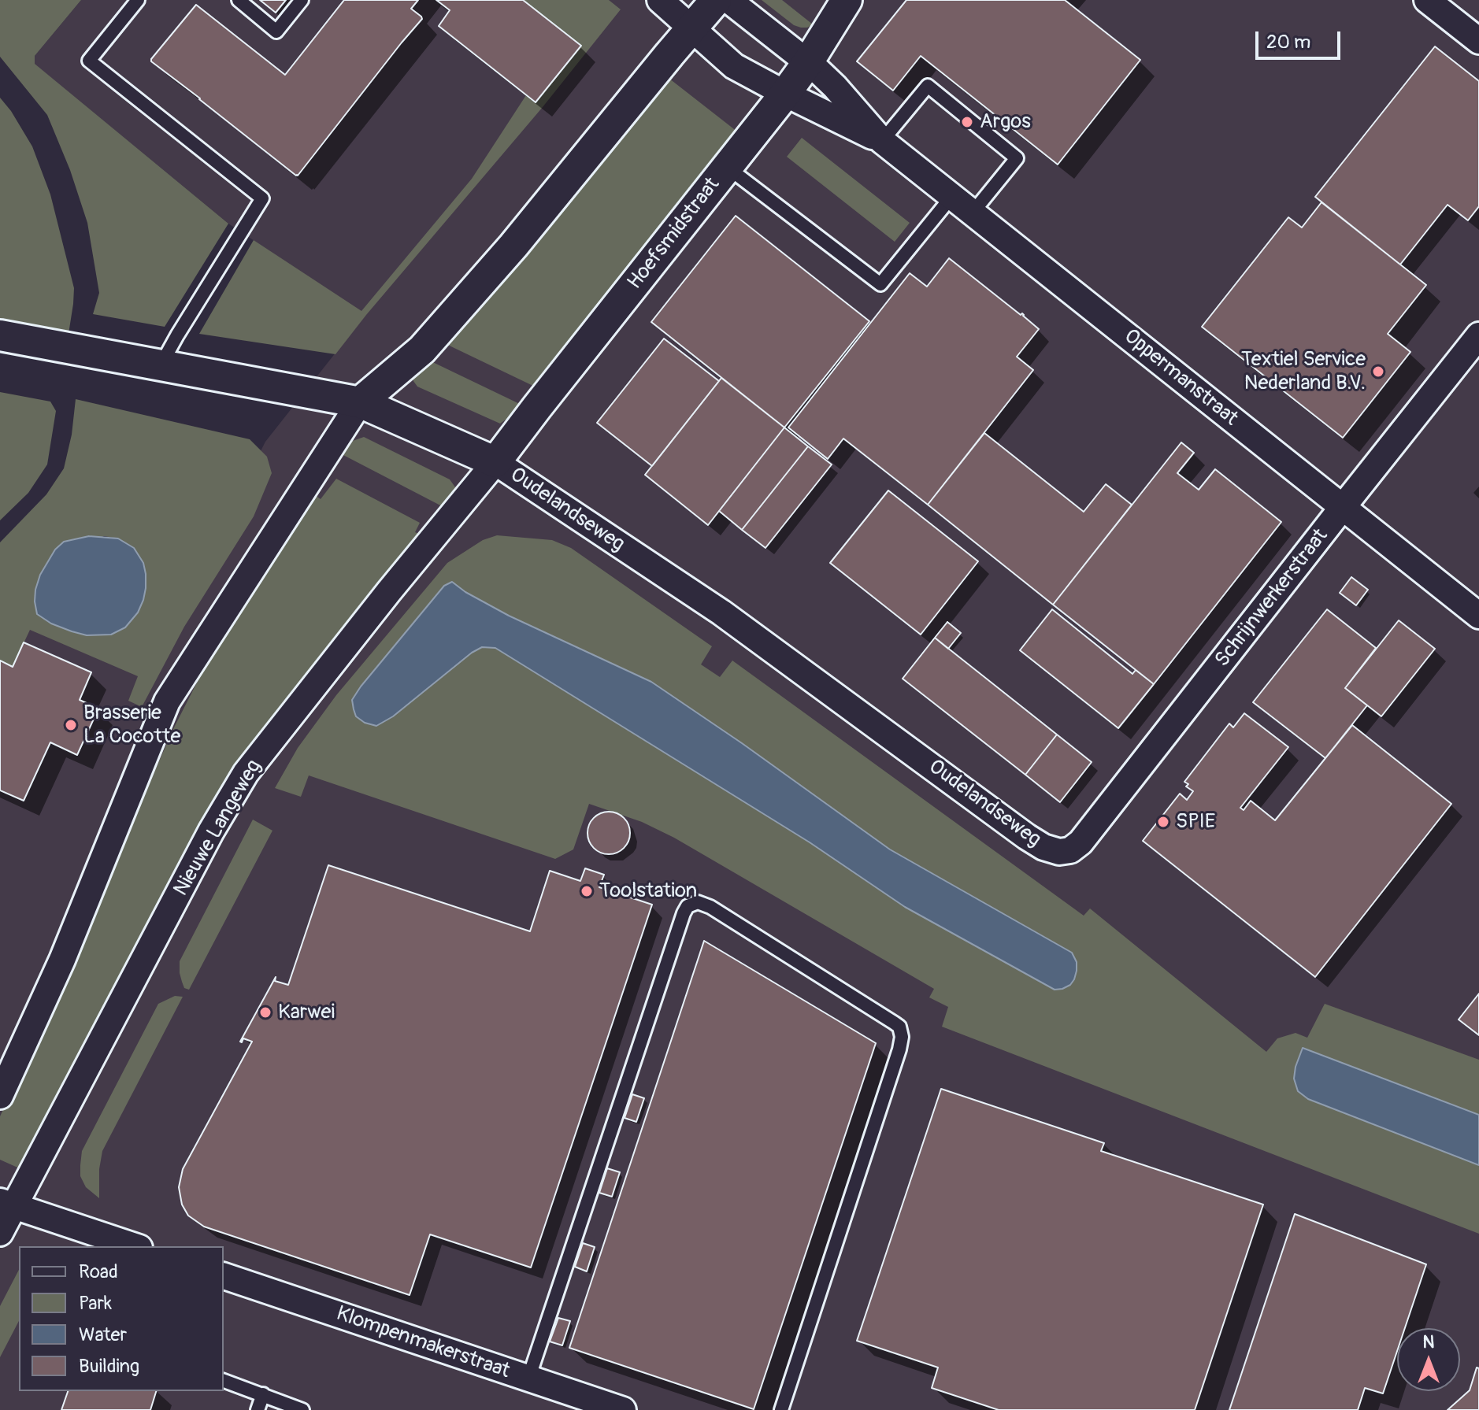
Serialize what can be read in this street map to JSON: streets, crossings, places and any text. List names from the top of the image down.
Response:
{
  "streets": {
    "street": [
      "Hoefsmidstraat",
      "Oppermanstraat",
      "Oudelandseweg",
      "Schrijnwerkerstraat",
      "Nieuwe Langeweg",
      "Klompenmakerstraat"
    ]
  },
  "crossings": [
    ["Hoefsmidstraat", "Oppermanstraat"],
    ["Hoefsmidstraat", "Oudelandseweg"],
    ["Hoefsmidstraat", "Nieuwe Langeweg"],
    ["Oppermanstraat", "Schrijnwerkerstraat"],
    ["Oudelandseweg", "Schrijnwerkerstraat"],
    ["Oudelandseweg", "Nieuwe Langeweg"]
  ],
  "places": [
    "Argos",
    "Textiel Service Nederland B.V.",
    "Brasserie La Cocotte",
    "SPIE",
    "Toolstation",
    "Karwei"
  ],
  "legend": [
    "Road",
    "Park",
    "Water",
    "Building"
  ],
  "scale_bar": "20 m",
  "north": "top"
}
